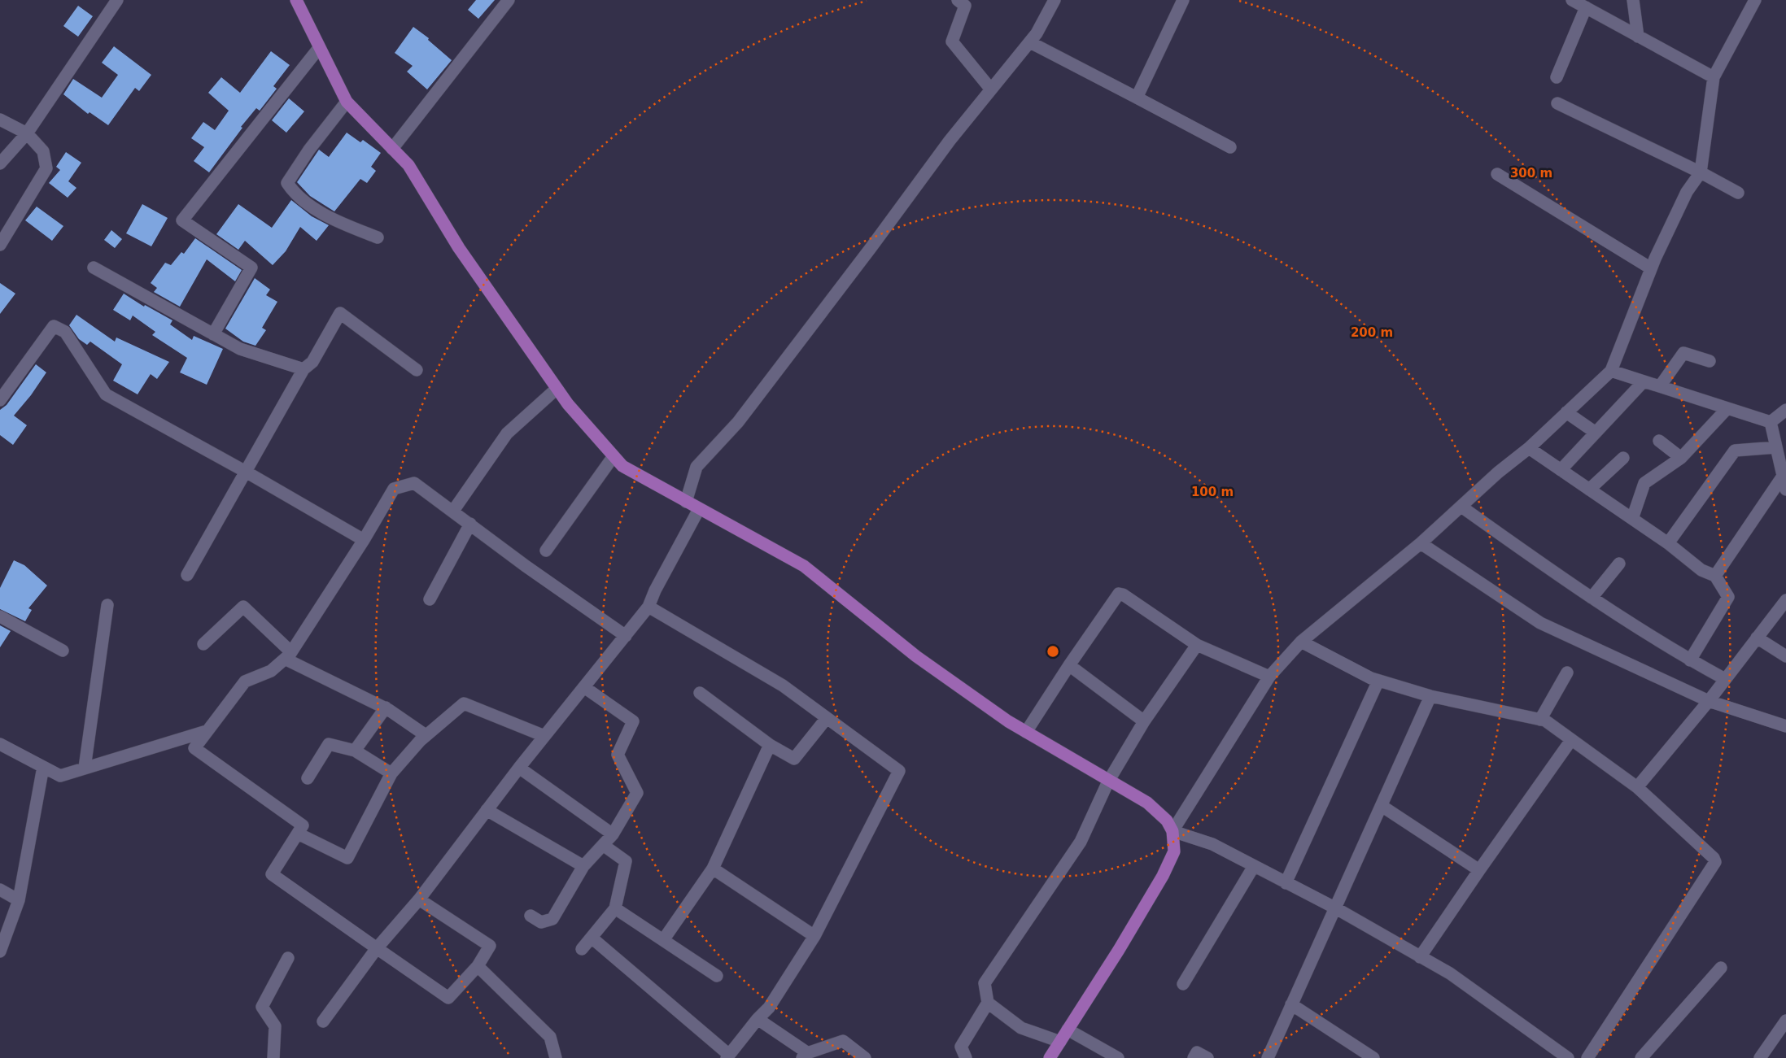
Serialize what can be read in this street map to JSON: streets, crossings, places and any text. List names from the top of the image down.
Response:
{
  "rings": ["300 m", "200 m", "100 m"]
}
